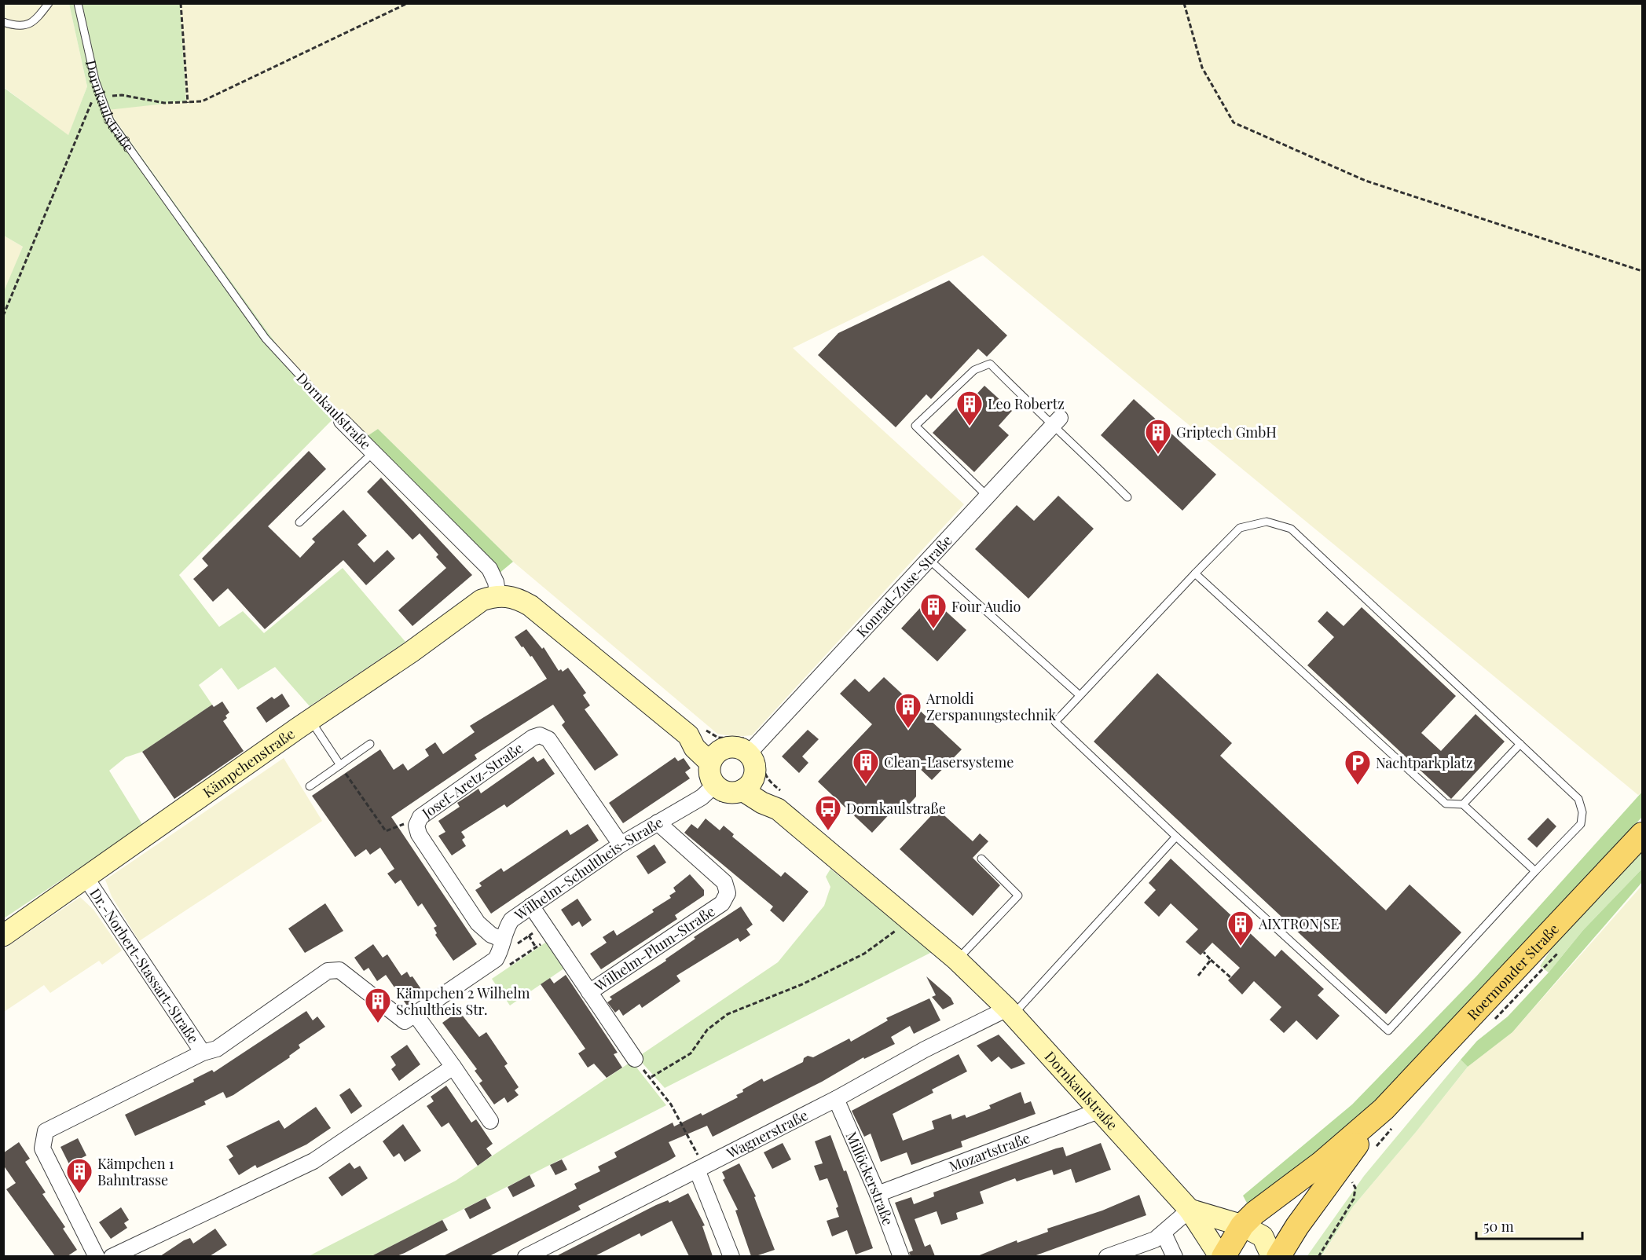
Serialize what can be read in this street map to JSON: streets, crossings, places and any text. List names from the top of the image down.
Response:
{
  "streets": {
    "main road": ["Roermonder Straße"],
    "street": [
      "Dornkaulstraße",
      "Konrad-Zuse-Straße",
      "Kämpchenstraße",
      "Josef-Aretz-Straße",
      "Wilhelm-Schultheis-Straße",
      "Wilhelm-Plum-Straße",
      "Dr.-Norbert-Stassart-Straße",
      "Wagnerstraße",
      "Mozartstraße",
      "Millöckerstraße"
    ]
  },
  "crossings": [
    ["Dornkaulstraße", "Konrad-Zuse-Straße"],
    ["Dornkaulstraße", "Kämpchenstraße"],
    ["Dornkaulstraße", "Wilhelm-Schultheis-Straße"],
    ["Dornkaulstraße", "Wagnerstraße"],
    ["Dornkaulstraße", "Mozartstraße"],
    ["Konrad-Zuse-Straße", "Wilhelm-Schultheis-Straße"],
    ["Kämpchenstraße", "Dr.-Norbert-Stassart-Straße"],
    ["Josef-Aretz-Straße", "Wilhelm-Schultheis-Straße"],
    ["Wilhelm-Schultheis-Straße", "Wilhelm-Plum-Straße"],
    ["Wagnerstraße", "Millöckerstraße"],
    ["Mozartstraße", "Millöckerstraße"]
  ],
  "places": {
    "building": [
      "Leo Robertz",
      "Griptech GmbH",
      "Four Audio",
      "Arnoldi Zerspanungstechnik",
      "Clean-Lasersysteme",
      "AIXTRON SE",
      "Kämpchen 2 Wilhelm Schultheis Str.",
      "Kämpchen 1 Bahntrasse"
    ],
    "parking": ["Nachtparkplatz"],
    "bus stop": ["Dornkaulstraße"]
  },
  "scale_bar": "50 m"
}
